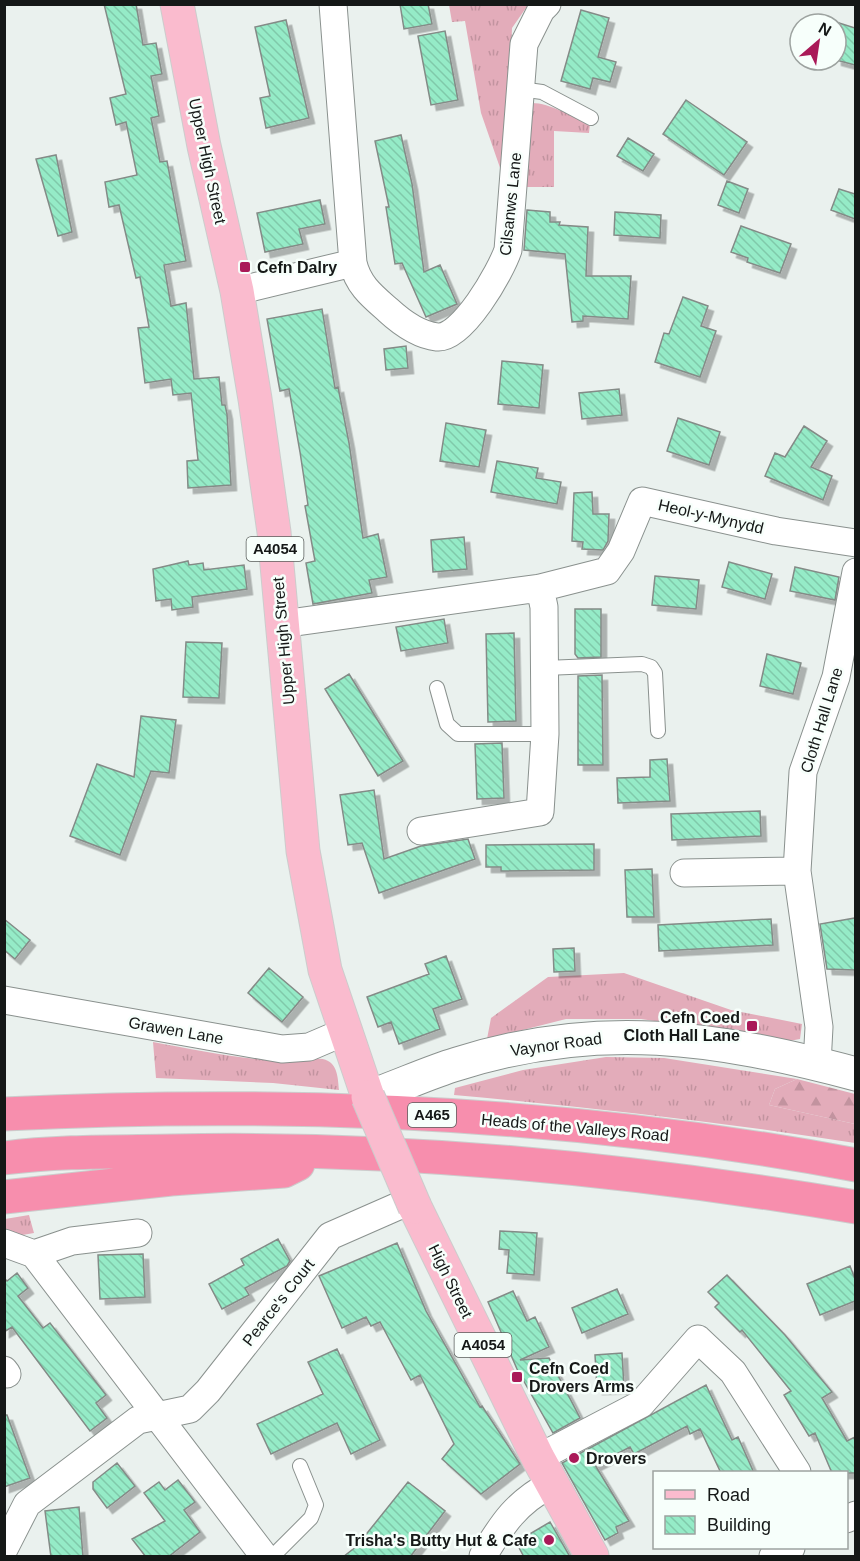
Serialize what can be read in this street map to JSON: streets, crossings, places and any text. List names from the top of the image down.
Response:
{
  "streets": {
    "highway": ["A465", "Heads of the Valleys Road"],
    "main road": ["Upper High Street", "A4054", "High Street"],
    "street": [
      "Cilsanws Lane",
      "Heol-y-Mynydd",
      "Cloth Hall Lane",
      "Grawen Lane",
      "Vaynor Road",
      "Pearce's Court"
    ]
  },
  "crossings": [
    ["Upper High Street", "Heol-y-Mynydd"],
    ["Upper High Street", "Grawen Lane"],
    ["Upper High Street", "Vaynor Road"],
    ["Upper High Street", "High Street"],
    ["Cloth Hall Lane", "Vaynor Road"],
    ["Vaynor Road", "High Street"],
    ["High Street", "Pearce's Court"]
  ],
  "places": {
    "transit": ["Cefn Dalry", "Cefn Coed Cloth Hall Lane", "Cefn Coed Drovers Arms"],
    "other": ["Drovers", "Trisha's Butty Hut & Cafe"]
  },
  "legend": ["Road", "Building"],
  "north": "top right"
}
